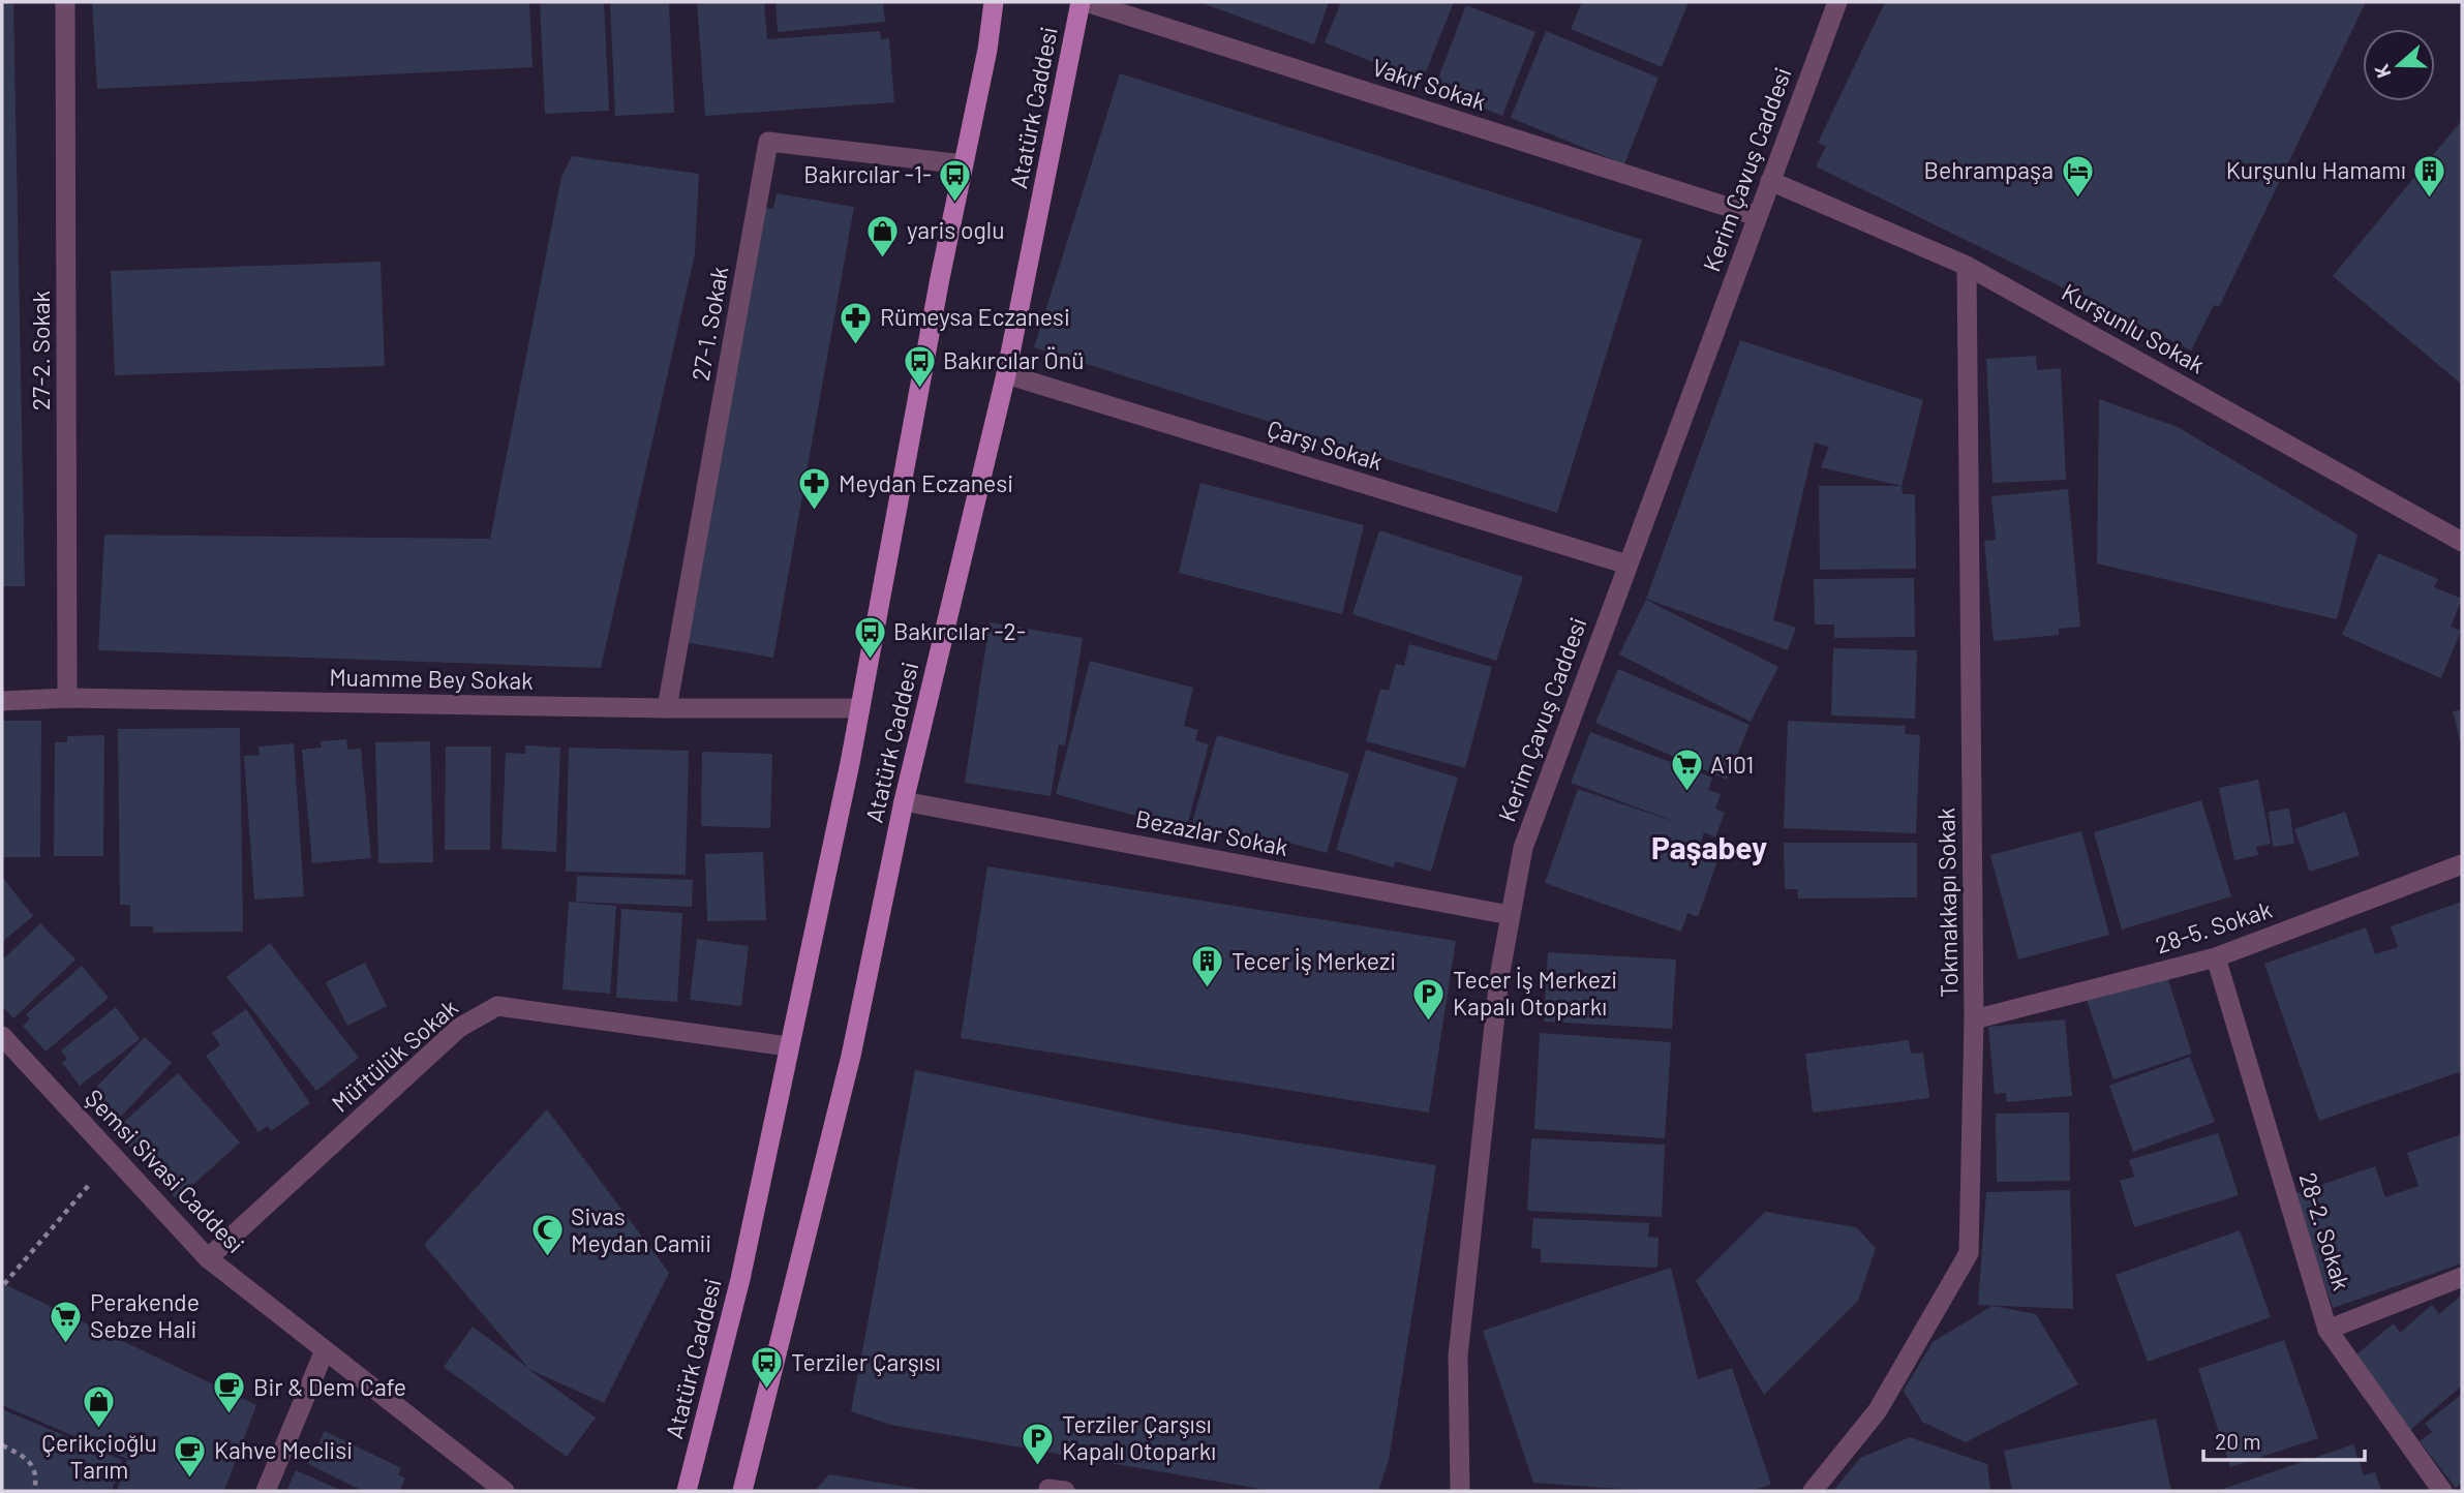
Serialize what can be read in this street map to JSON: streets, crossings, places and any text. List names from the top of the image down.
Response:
{
  "streets": {
    "main road": ["Atatürk Caddesi"],
    "street": [
      "Vakıf Sokak",
      "Kerim Çavuş Caddesi",
      "27-1. Sokak",
      "Kurşunlu Sokak",
      "27-2. Sokak",
      "Çarşı Sokak",
      "Muamme Bey Sokak",
      "Bezazlar Sokak",
      "Tokmakkapı Sokak",
      "28-5. Sokak",
      "Müftülük Sokak",
      "Şemsi Sivasi Caddesi",
      "28-2. Sokak"
    ]
  },
  "crossings": [
    ["Vakıf Sokak", "Atatürk Caddesi"],
    ["Vakıf Sokak", "Kerim Çavuş Caddesi"],
    ["Atatürk Caddesi", "27-1. Sokak"],
    ["Atatürk Caddesi", "Çarşı Sokak"],
    ["Atatürk Caddesi", "Muamme Bey Sokak"],
    ["Atatürk Caddesi", "Bezazlar Sokak"],
    ["Atatürk Caddesi", "Müftülük Sokak"],
    ["Kerim Çavuş Caddesi", "Kurşunlu Sokak"],
    ["Kerim Çavuş Caddesi", "Çarşı Sokak"],
    ["Kerim Çavuş Caddesi", "Bezazlar Sokak"],
    ["27-1. Sokak", "Muamme Bey Sokak"],
    ["Kurşunlu Sokak", "Tokmakkapı Sokak"],
    ["27-2. Sokak", "Muamme Bey Sokak"],
    ["Tokmakkapı Sokak", "28-5. Sokak"],
    ["28-5. Sokak", "28-2. Sokak"],
    ["Müftülük Sokak", "Şemsi Sivasi Caddesi"]
  ],
  "districts": ["Paşabey"],
  "places": {
    "hotel": ["Behrampaşa"],
    "building": ["Kurşunlu Hamamı", "Tecer İş Merkezi"],
    "bus stop": [
      "Bakırcılar -1-",
      "Bakırcılar Önü",
      "Bakırcılar -2-",
      "Terziler Çarşısı"
    ],
    "shop": ["yaris oglu", "Çerikçioğlu Tarım"],
    "pharmacy": ["Rümeysa Eczanesi", "Meydan Eczanesi"],
    "supermarket": ["A101", "Perakende Sebze Hali"],
    "parking": ["Tecer İş Merkezi Kapalı Otoparkı", "Terziler Çarşısı Kapalı Otoparkı"],
    "mosque": ["Sivas Meydan Camii"],
    "cafe": ["Bir & Dem Cafe", "Kahve Meclisi"]
  },
  "scale_bar": "20 m",
  "north": "left"
}
